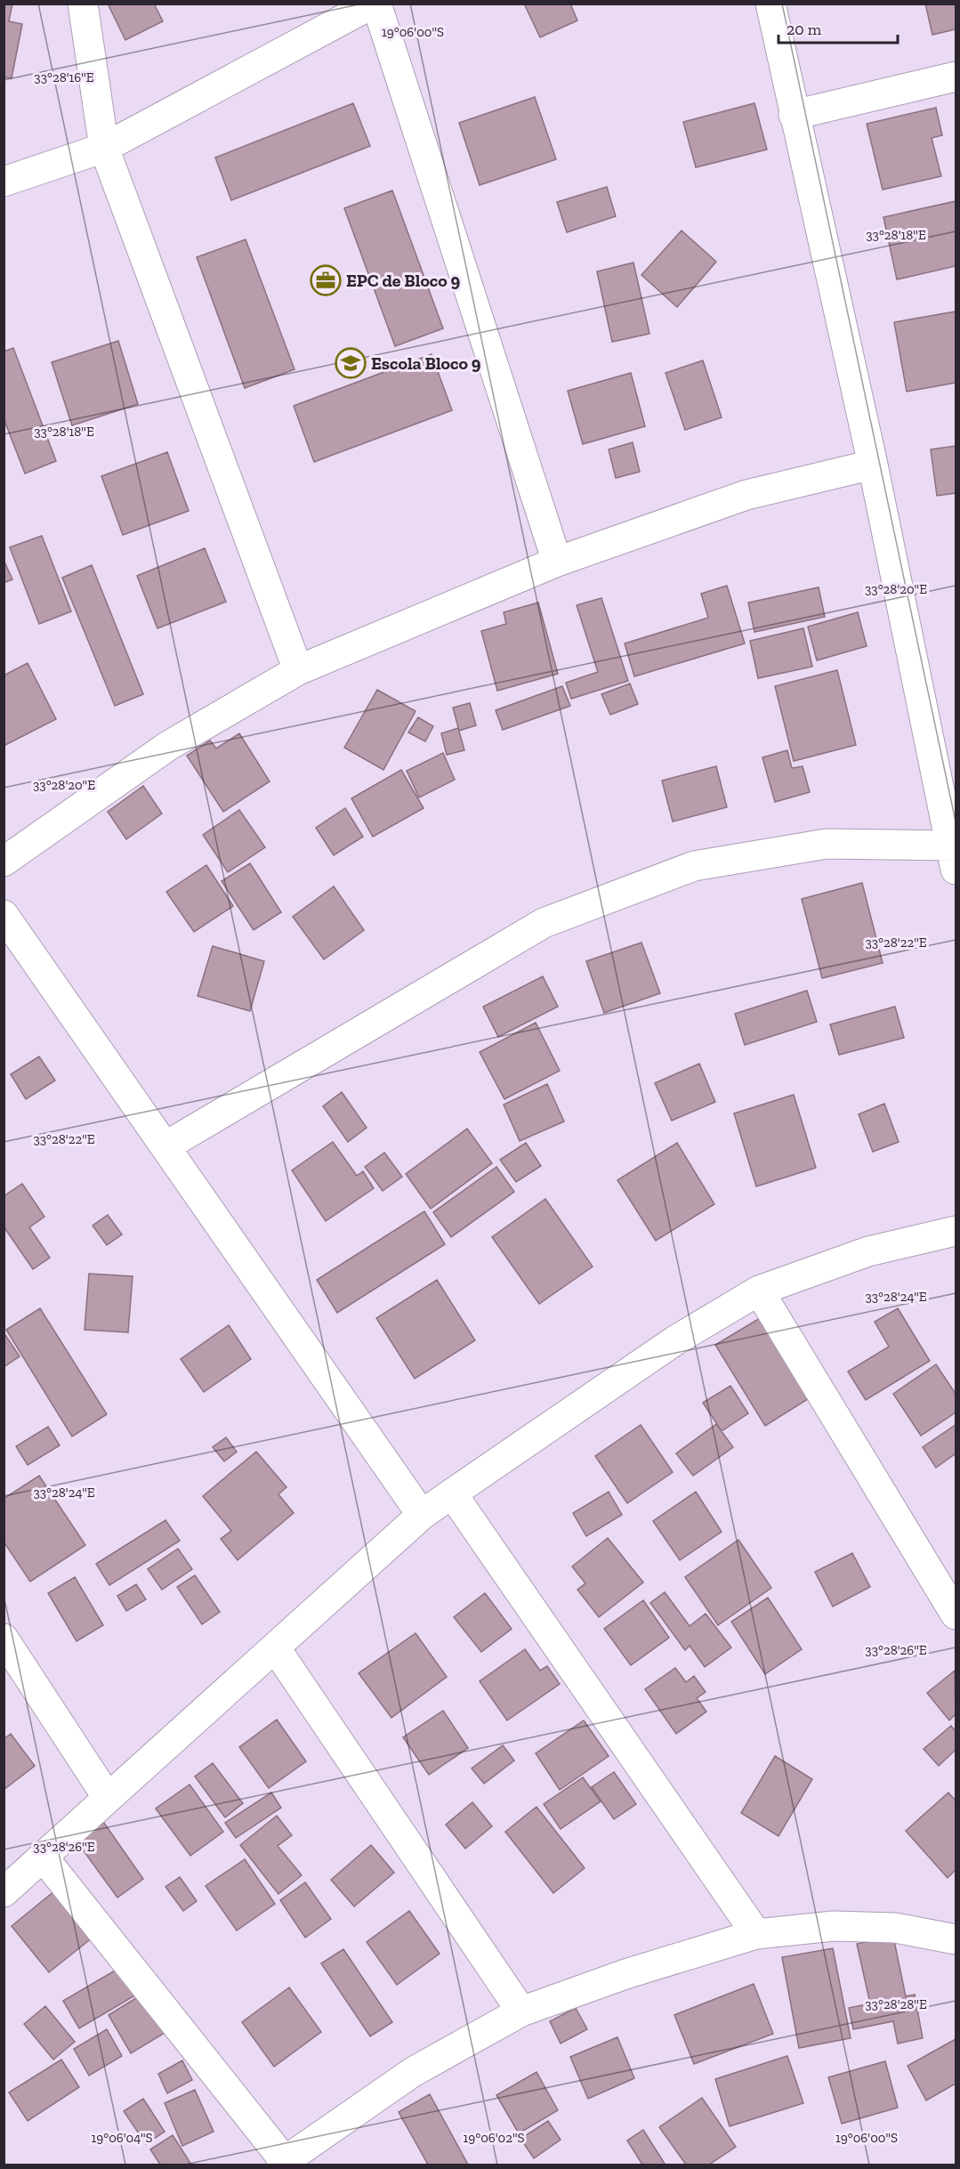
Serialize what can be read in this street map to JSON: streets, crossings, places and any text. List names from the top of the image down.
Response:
{
  "places": {
    "office": ["EPC de Bloco 9"],
    "school or university": ["Escola Bloco 9"]
  },
  "scale_bar": "20 m",
  "coordinates": [
    "19°06'00\"S",
    "33°28'16\"E",
    "33°28'18\"E",
    "33°28'20\"E",
    "33°28'22\"E",
    "33°28'24\"E",
    "33°28'26\"E",
    "33°28'28\"E",
    "19°06'04\"S",
    "19°06'02\"S"
  ]
}
